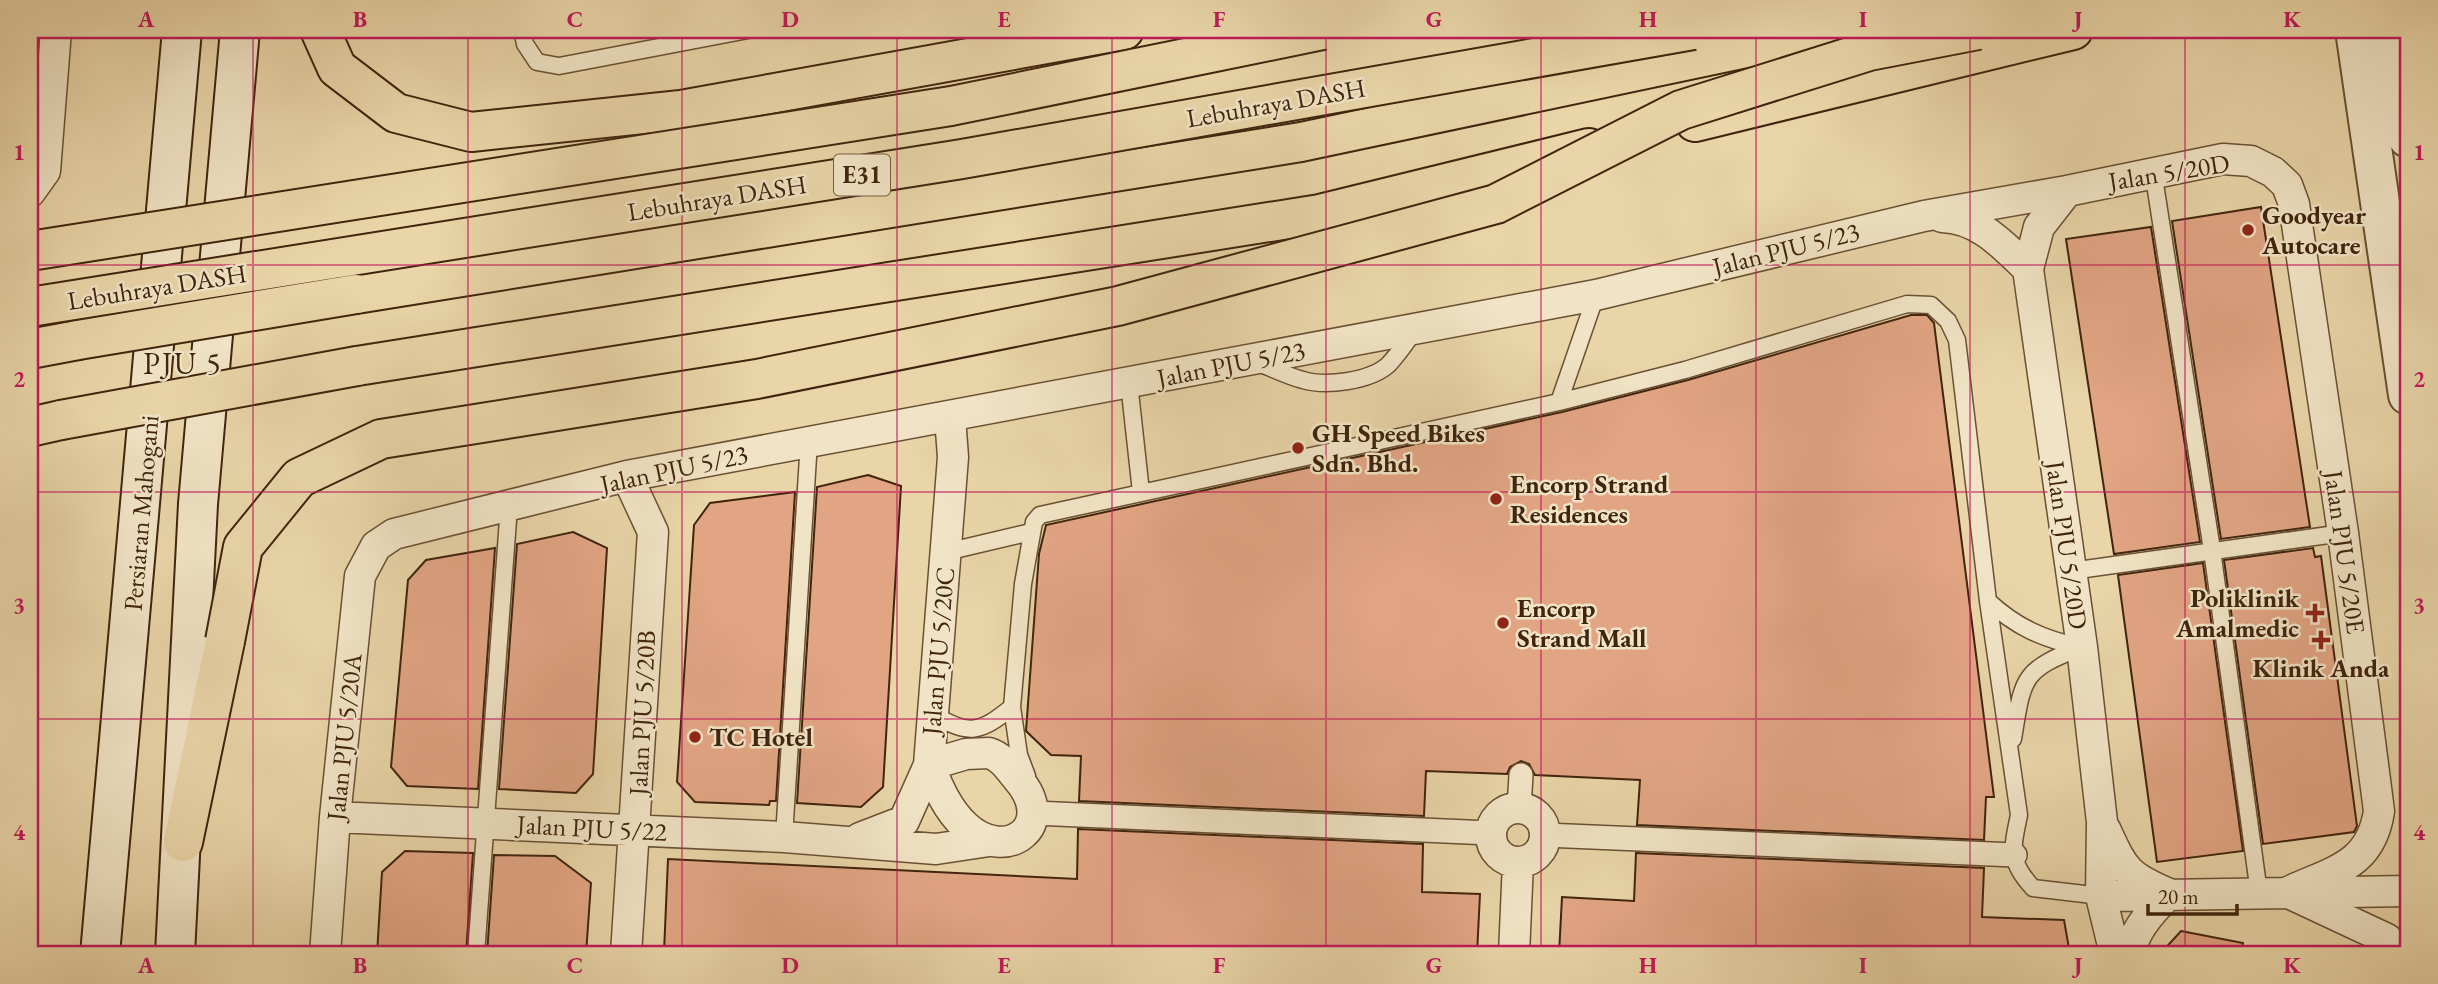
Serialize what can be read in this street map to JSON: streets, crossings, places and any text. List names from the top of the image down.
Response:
{
  "streets": {
    "highway": ["Lebuhraya DASH", "E31"],
    "main road": ["Persiaran Mahogani"],
    "street": [
      "Jalan 5/20D",
      "Jalan PJU 5/23",
      "Jalan PJU 5/20D",
      "Jalan PJU 5/20E",
      "Jalan PJU 5/20C",
      "Jalan PJU 5/20B",
      "Jalan PJU 5/20A",
      "Jalan PJU 5/22"
    ]
  },
  "crossings": [
    ["Jalan 5/20D", "Jalan PJU 5/23"],
    ["Jalan 5/20D", "Jalan PJU 5/20D"],
    ["Jalan 5/20D", "Jalan PJU 5/20E"],
    ["Jalan PJU 5/23", "Jalan PJU 5/20D"],
    ["Jalan PJU 5/23", "Jalan PJU 5/20C"],
    ["Jalan PJU 5/23", "Jalan PJU 5/20B"],
    ["Jalan PJU 5/23", "Jalan PJU 5/20A"],
    ["Jalan PJU 5/20C", "Jalan PJU 5/22"],
    ["Jalan PJU 5/20B", "Jalan PJU 5/22"],
    ["Jalan PJU 5/20A", "Jalan PJU 5/22"]
  ],
  "districts": ["PJU 5"],
  "places": {
    "other": [
      "Goodyear Autocare",
      "GH Speed Bikes Sdn. Bhd.",
      "Encorp Strand Residences",
      "Encorp Strand Mall",
      "TC Hotel"
    ],
    "health": ["Poliklinik Amalmedic", "Klinik Anda"]
  },
  "scale_bar": "20 m",
  "grid": {
    "columns": [
      "A",
      "B",
      "C",
      "D",
      "E",
      "F",
      "G",
      "H",
      "I",
      "J",
      "K"
    ],
    "rows": [
      "1",
      "2",
      "3",
      "4"
    ]
  }
}
